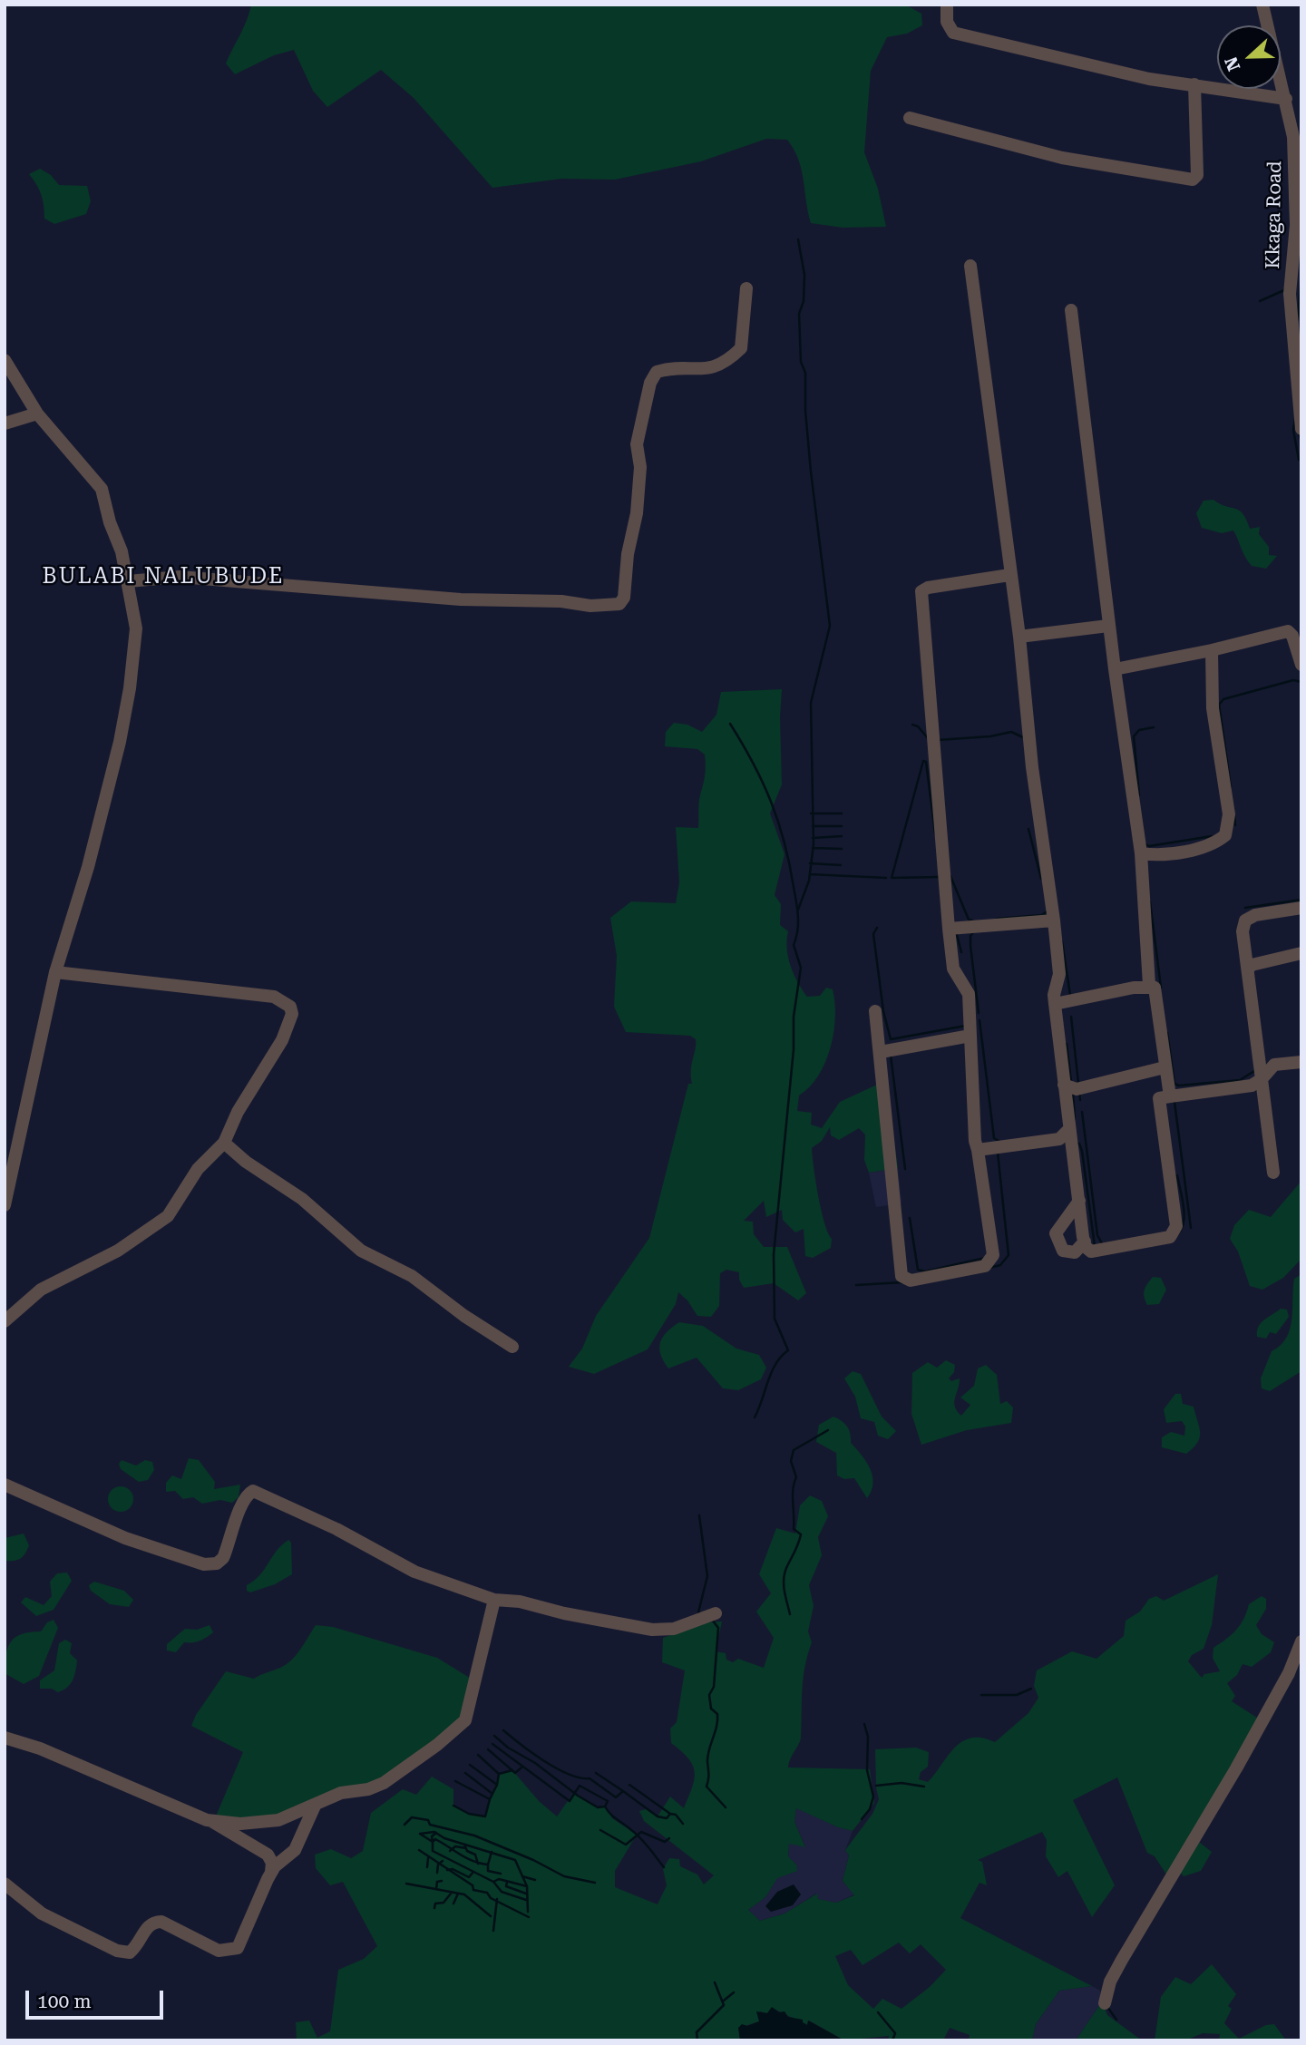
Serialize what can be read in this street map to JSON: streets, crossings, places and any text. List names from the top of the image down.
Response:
{
  "streets": {
    "street": ["Kkaga Road"]
  },
  "districts": ["BULABI NALUBUDE"],
  "scale_bar": "100 m",
  "north": "left"
}
